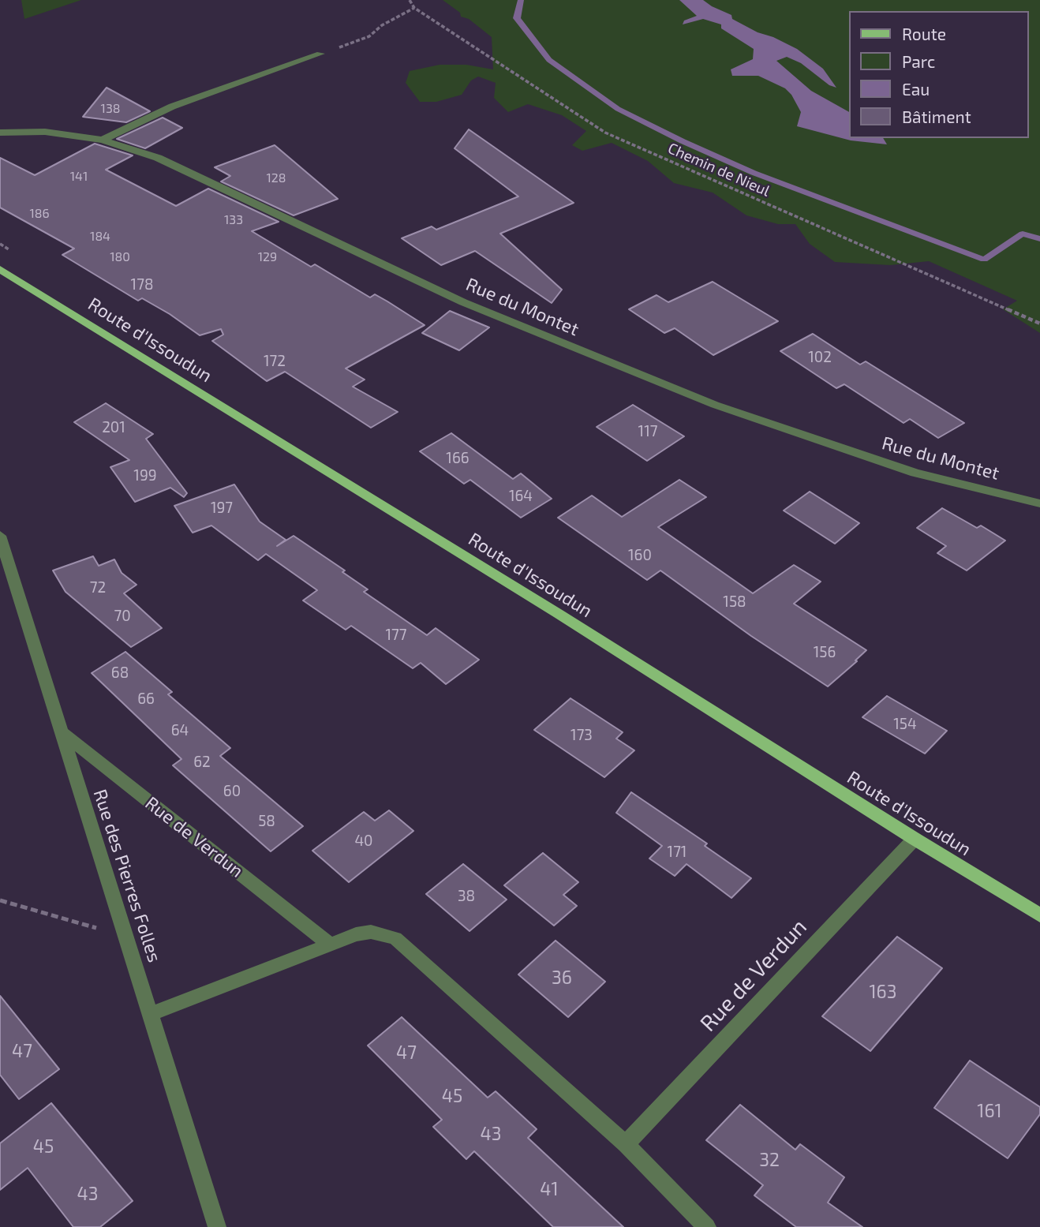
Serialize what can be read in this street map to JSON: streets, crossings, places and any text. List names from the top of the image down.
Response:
{
  "streets": {
    "main road": ["Route d'Issoudun"],
    "street": ["Rue du Montet", "Rue de Verdun", "Rue des Pierres Folles"],
    "path": ["Chemin de Nieul"]
  },
  "crossings": [
    ["Route d'Issoudun", "Rue de Verdun"],
    ["Rue de Verdun", "Rue des Pierres Folles"]
  ],
  "house_numbers": [
    "138",
    "141",
    "128",
    "186",
    "133",
    "184",
    "180",
    "129",
    "178",
    "102",
    "172",
    "201",
    "117",
    "166",
    "199",
    "164",
    "197",
    "160",
    "72",
    "158",
    "70",
    "177",
    "156",
    "68",
    "66",
    "154",
    "64",
    "173",
    "62",
    "60",
    "58",
    "40",
    "171",
    "38",
    "36",
    "163",
    "47",
    "47",
    "45",
    "161",
    "43",
    "45",
    "32",
    "41",
    "43"
  ],
  "legend": [
    "Route",
    "Parc",
    "Eau",
    "Bâtiment"
  ]
}
